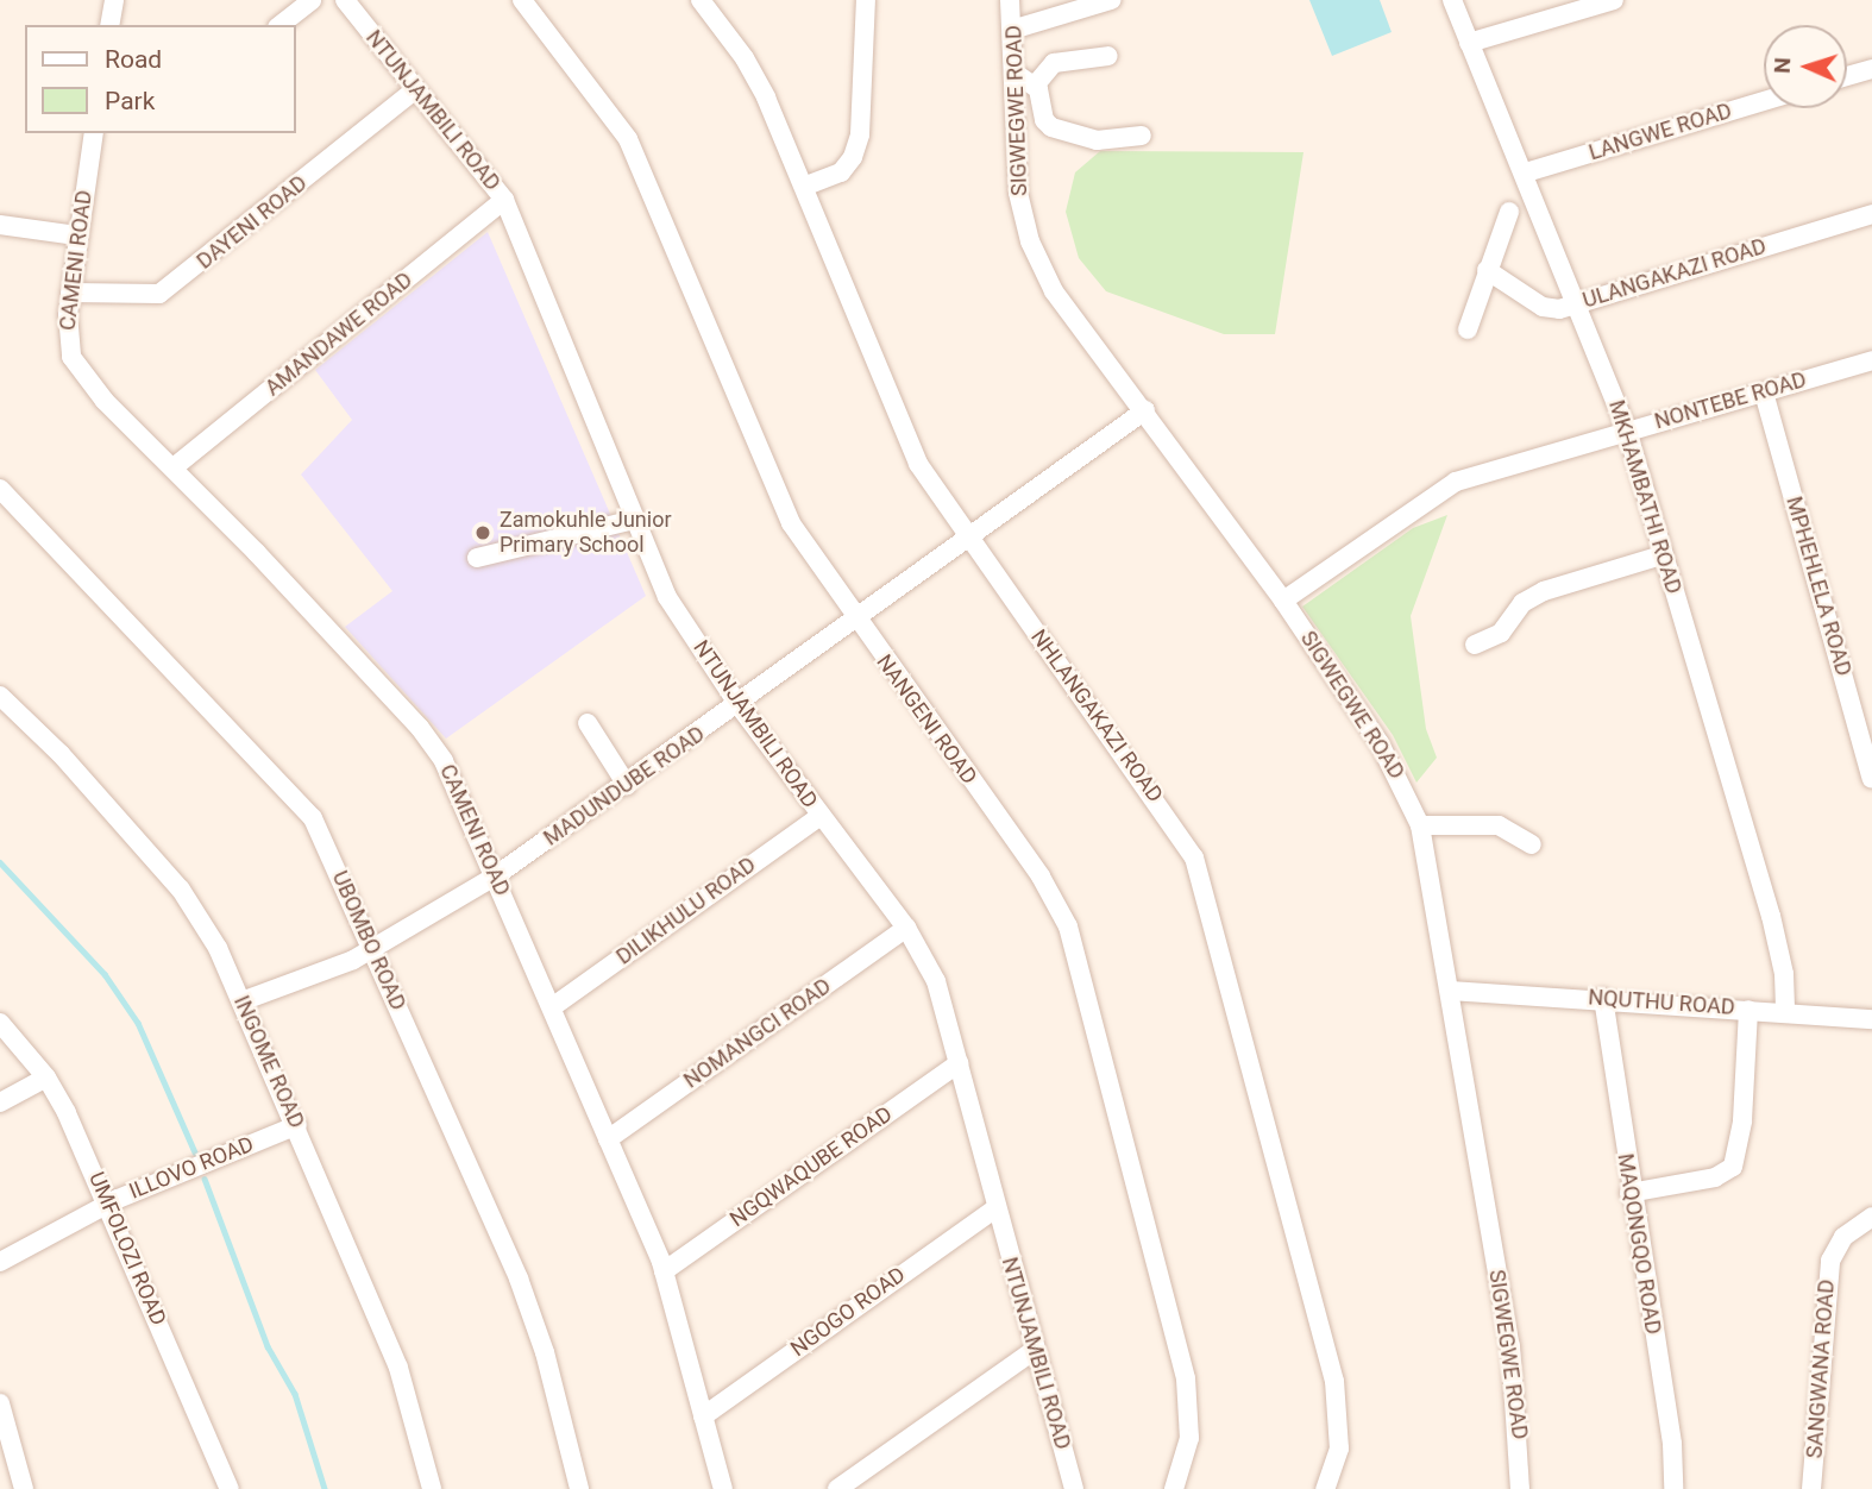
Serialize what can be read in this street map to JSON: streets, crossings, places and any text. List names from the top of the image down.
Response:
{
  "streets": {
    "street": [
      "NTUNJAMBILI ROAD",
      "SIGWEGWE ROAD",
      "LANGWE ROAD",
      "DAYENI ROAD",
      "CAMENI ROAD",
      "ULANGAKAZI ROAD",
      "AMANDAWE ROAD",
      "NONTEBE ROAD",
      "MKHAMBATHI ROAD",
      "MPHEHLELA ROAD",
      "NHLANGAKAZI ROAD",
      "NANGENI ROAD",
      "MADUNDUBE ROAD",
      "DILIKHULU ROAD",
      "UBOMBO ROAD",
      "NQUTHU ROAD",
      "NOMANGCI ROAD",
      "INGOME ROAD",
      "NGQWAQUBE ROAD",
      "ILLOVO ROAD",
      "MAQONGQO ROAD",
      "UMFOLOZI ROAD",
      "NGOGO ROAD",
      "SANGWANA ROAD"
    ]
  },
  "crossings": [
    ["NTUNJAMBILI ROAD", "DAYENI ROAD"],
    ["NTUNJAMBILI ROAD", "AMANDAWE ROAD"],
    ["NTUNJAMBILI ROAD", "MADUNDUBE ROAD"],
    ["NTUNJAMBILI ROAD", "DILIKHULU ROAD"],
    ["NTUNJAMBILI ROAD", "NOMANGCI ROAD"],
    ["NTUNJAMBILI ROAD", "NGQWAQUBE ROAD"],
    ["NTUNJAMBILI ROAD", "NGOGO ROAD"],
    ["SIGWEGWE ROAD", "NONTEBE ROAD"],
    ["SIGWEGWE ROAD", "MADUNDUBE ROAD"],
    ["SIGWEGWE ROAD", "NQUTHU ROAD"],
    ["LANGWE ROAD", "MKHAMBATHI ROAD"],
    ["DAYENI ROAD", "CAMENI ROAD"],
    ["CAMENI ROAD", "AMANDAWE ROAD"],
    ["CAMENI ROAD", "MADUNDUBE ROAD"],
    ["CAMENI ROAD", "DILIKHULU ROAD"],
    ["CAMENI ROAD", "NOMANGCI ROAD"],
    ["CAMENI ROAD", "NGQWAQUBE ROAD"],
    ["CAMENI ROAD", "NGOGO ROAD"],
    ["ULANGAKAZI ROAD", "MKHAMBATHI ROAD"],
    ["NONTEBE ROAD", "MKHAMBATHI ROAD"],
    ["NONTEBE ROAD", "MPHEHLELA ROAD"],
    ["MKHAMBATHI ROAD", "NQUTHU ROAD"],
    ["NHLANGAKAZI ROAD", "MADUNDUBE ROAD"],
    ["NANGENI ROAD", "MADUNDUBE ROAD"],
    ["MADUNDUBE ROAD", "UBOMBO ROAD"],
    ["MADUNDUBE ROAD", "INGOME ROAD"],
    ["NQUTHU ROAD", "MAQONGQO ROAD"],
    ["INGOME ROAD", "ILLOVO ROAD"],
    ["ILLOVO ROAD", "UMFOLOZI ROAD"]
  ],
  "places": ["Zamokuhle Junior Primary School"],
  "legend": ["Road", "Park"],
  "north": "left"
}
